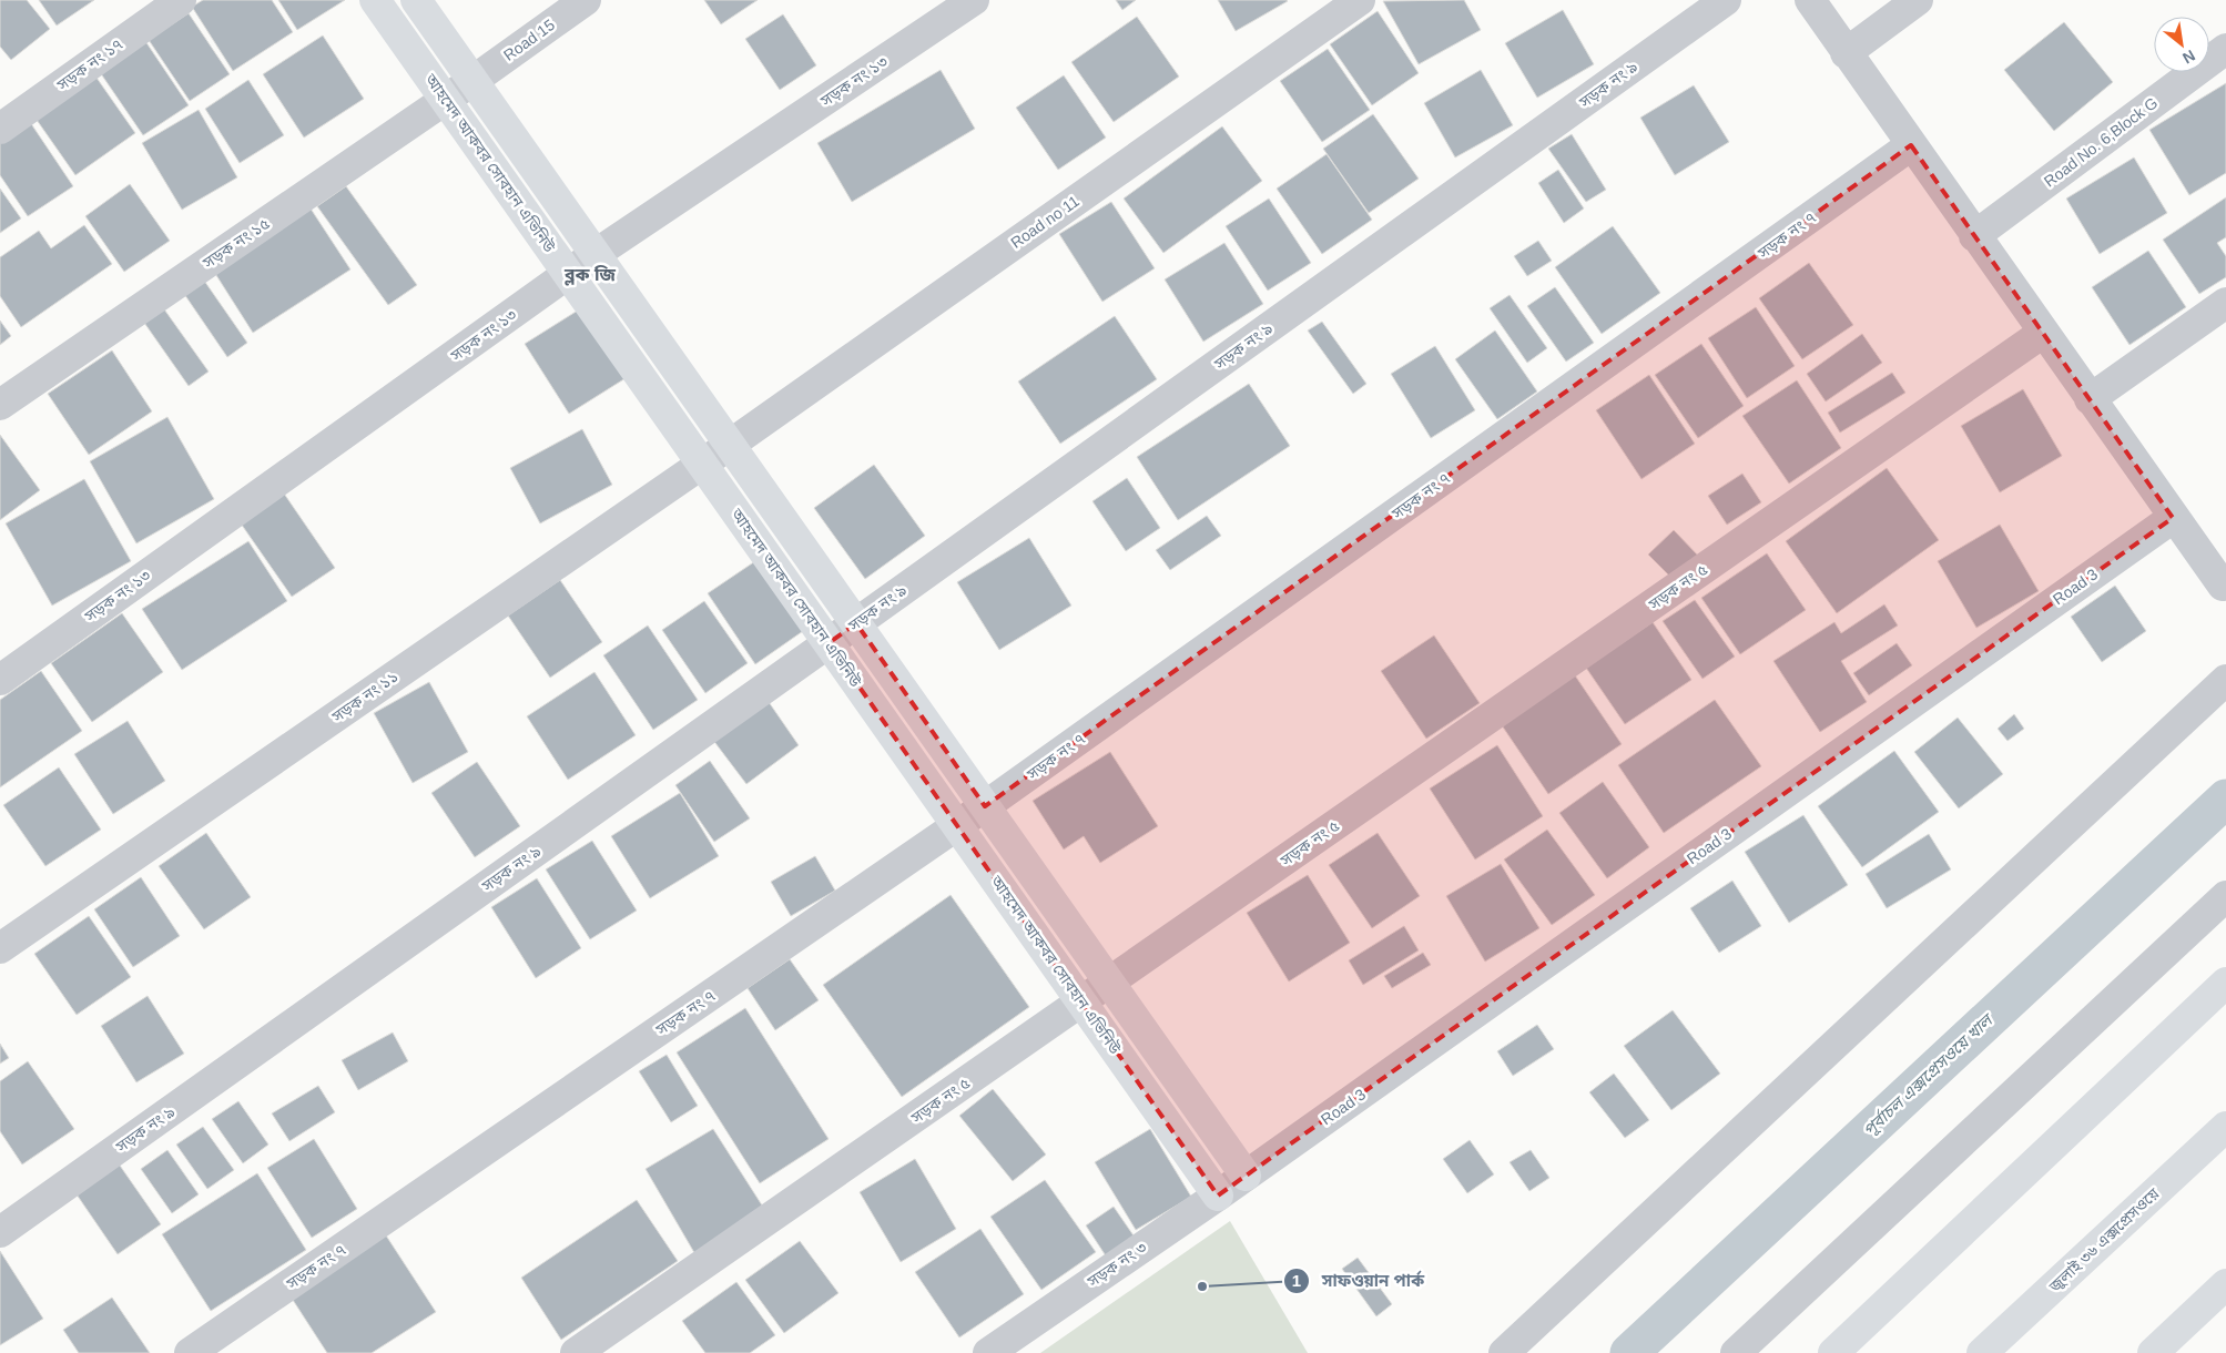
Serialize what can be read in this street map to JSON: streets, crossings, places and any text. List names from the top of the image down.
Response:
{
  "streets": {
    "main road": ["আহমেদ আকবর সোবহান এভিনিউ", "জুলাই ৩৬ এক্সপ্রেসওয়ে"],
    "street": [
      "Road 15",
      "সড়ক নং ১৭",
      "সড়ক নং ১৩",
      "সড়ক নং ৯",
      "Road No. 6,Block G",
      "Road no 11",
      "সড়ক নং ৭",
      "সড়ক নং ১৫",
      "সড়ক নং ৫",
      "Road 3",
      "সড়ক নং ১১",
      "সড়ক নং ৩"
    ]
  },
  "crossings": [
    ["Road 15", "সড়ক নং ১৫"],
    ["সড়ক নং ১৩", "আহমেদ আকবর সোবহান এভিনিউ"],
    ["সড়ক নং ৯", "আহমেদ আকবর সোবহান এভিনিউ"],
    ["আহমেদ আকবর সোবহান এভিনিউ", "সড়ক নং ৭"],
    ["আহমেদ আকবর সোবহান এভিনিউ", "সড়ক নং ১৫"],
    ["আহমেদ আকবর সোবহান এভিনিউ", "সড়ক নং ৫"],
    ["আহমেদ আকবর সোবহান এভিনিউ", "সড়ক নং ১১"],
    ["আহমেদ আকবর সোবহান এভিনিউ", "সড়ক নং ৩"],
    ["Road no 11", "সড়ক নং ১১"],
    ["Road 3", "সড়ক নং ৩"]
  ],
  "districts": ["ব্লক জি"],
  "water": ["পূর্বাচল এক্সপ্রেসওয়ে খাল"],
  "places": ["সাফওয়ান পার্ক"],
  "north": "bottom right"
}
